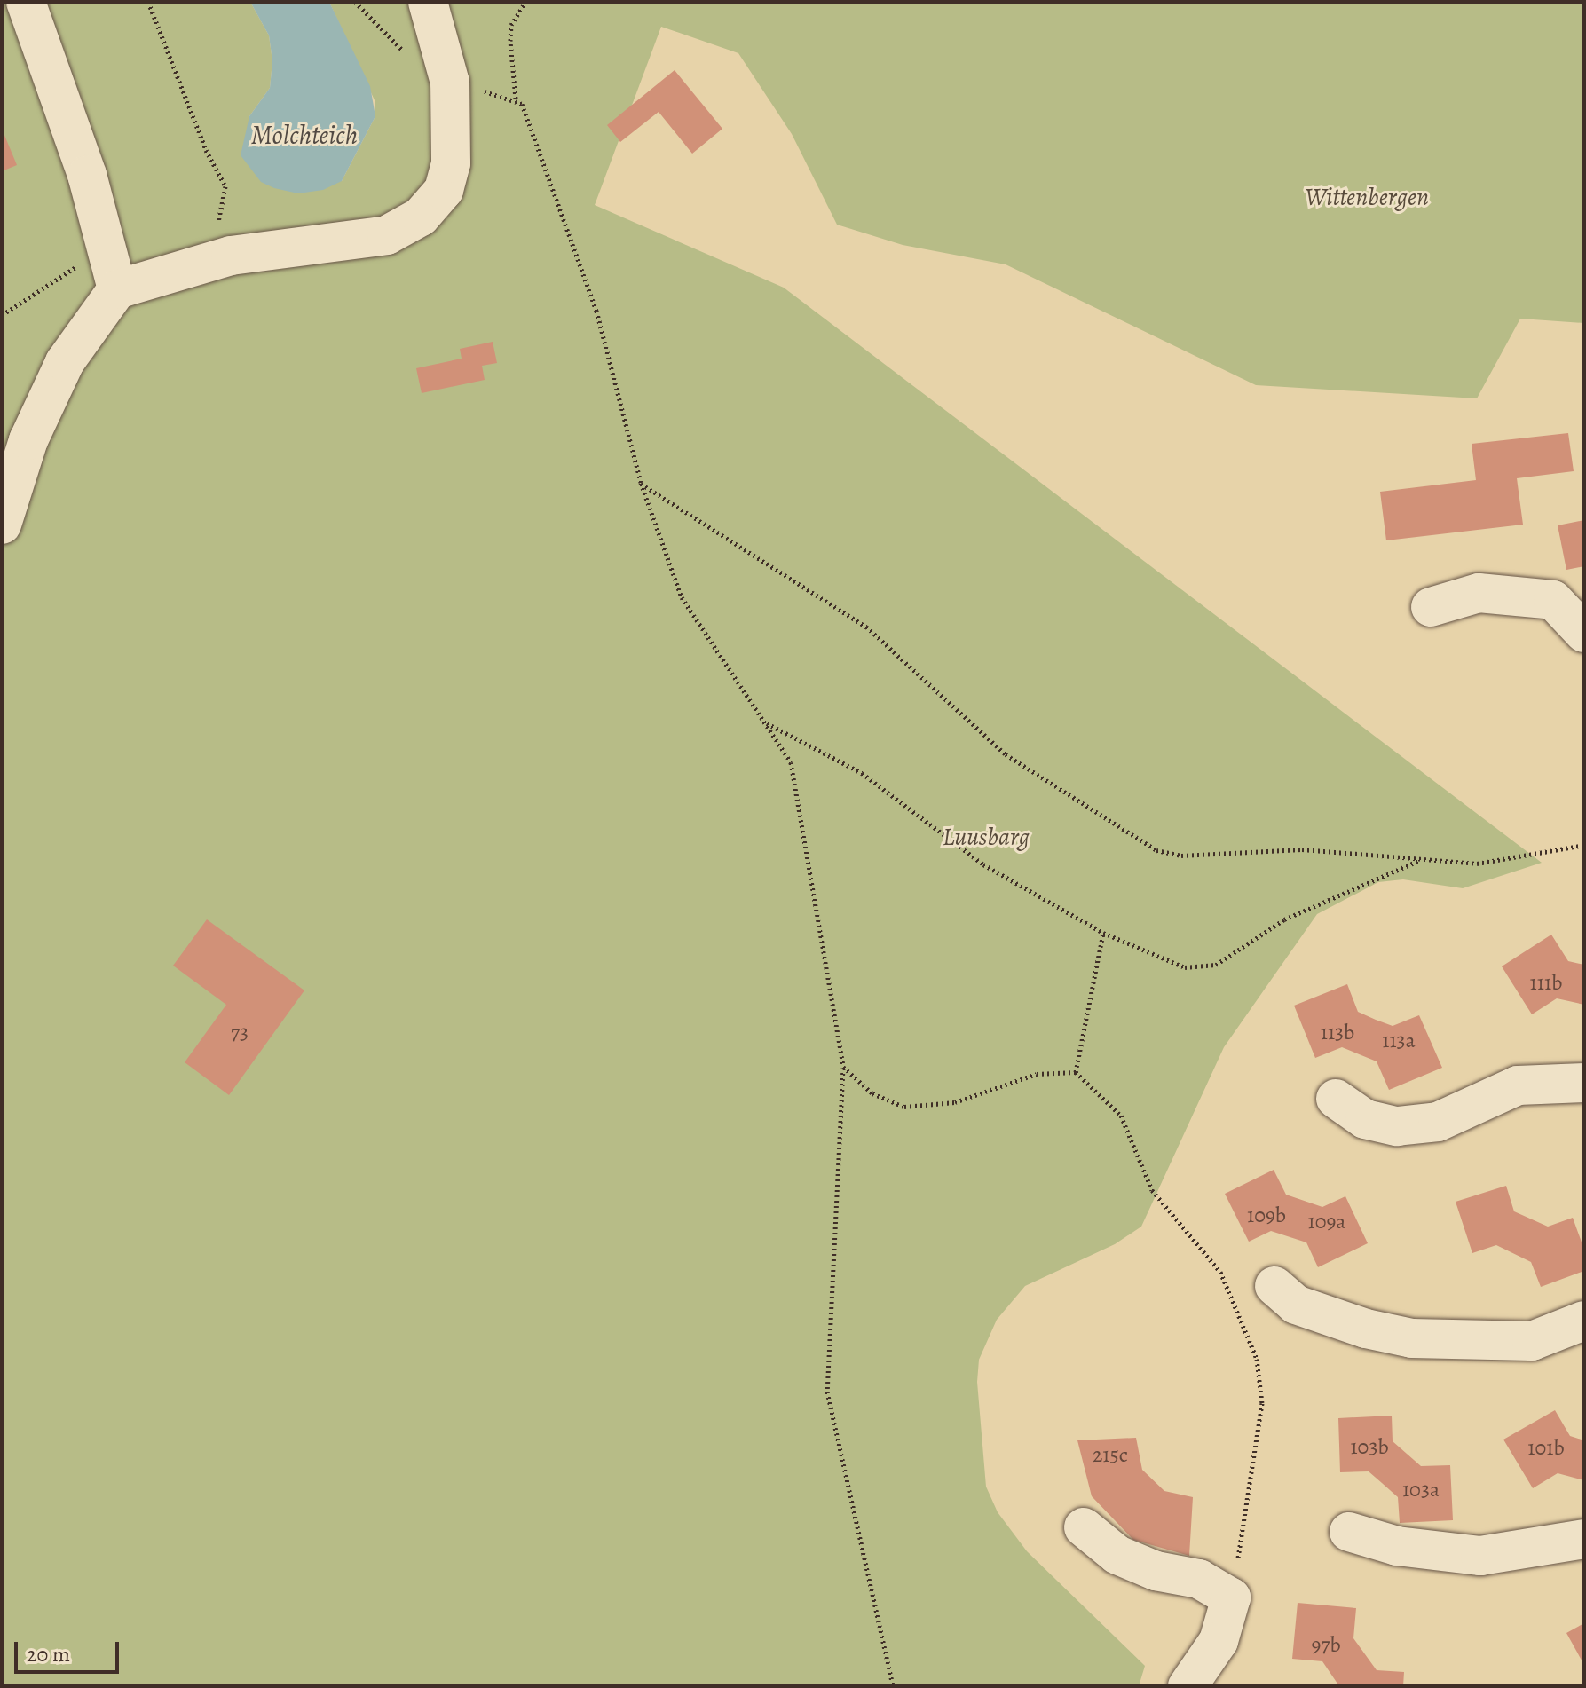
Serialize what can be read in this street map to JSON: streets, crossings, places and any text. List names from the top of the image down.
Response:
{
  "water": ["Molchteich"],
  "parks": ["Wittenbergen", "Luusbarg"],
  "house_numbers": [
    "111b",
    "73",
    "113b",
    "113a",
    "109b",
    "109a",
    "103b",
    "101b",
    "215c",
    "103a",
    "97b"
  ],
  "scale_bar": "20 m"
}
